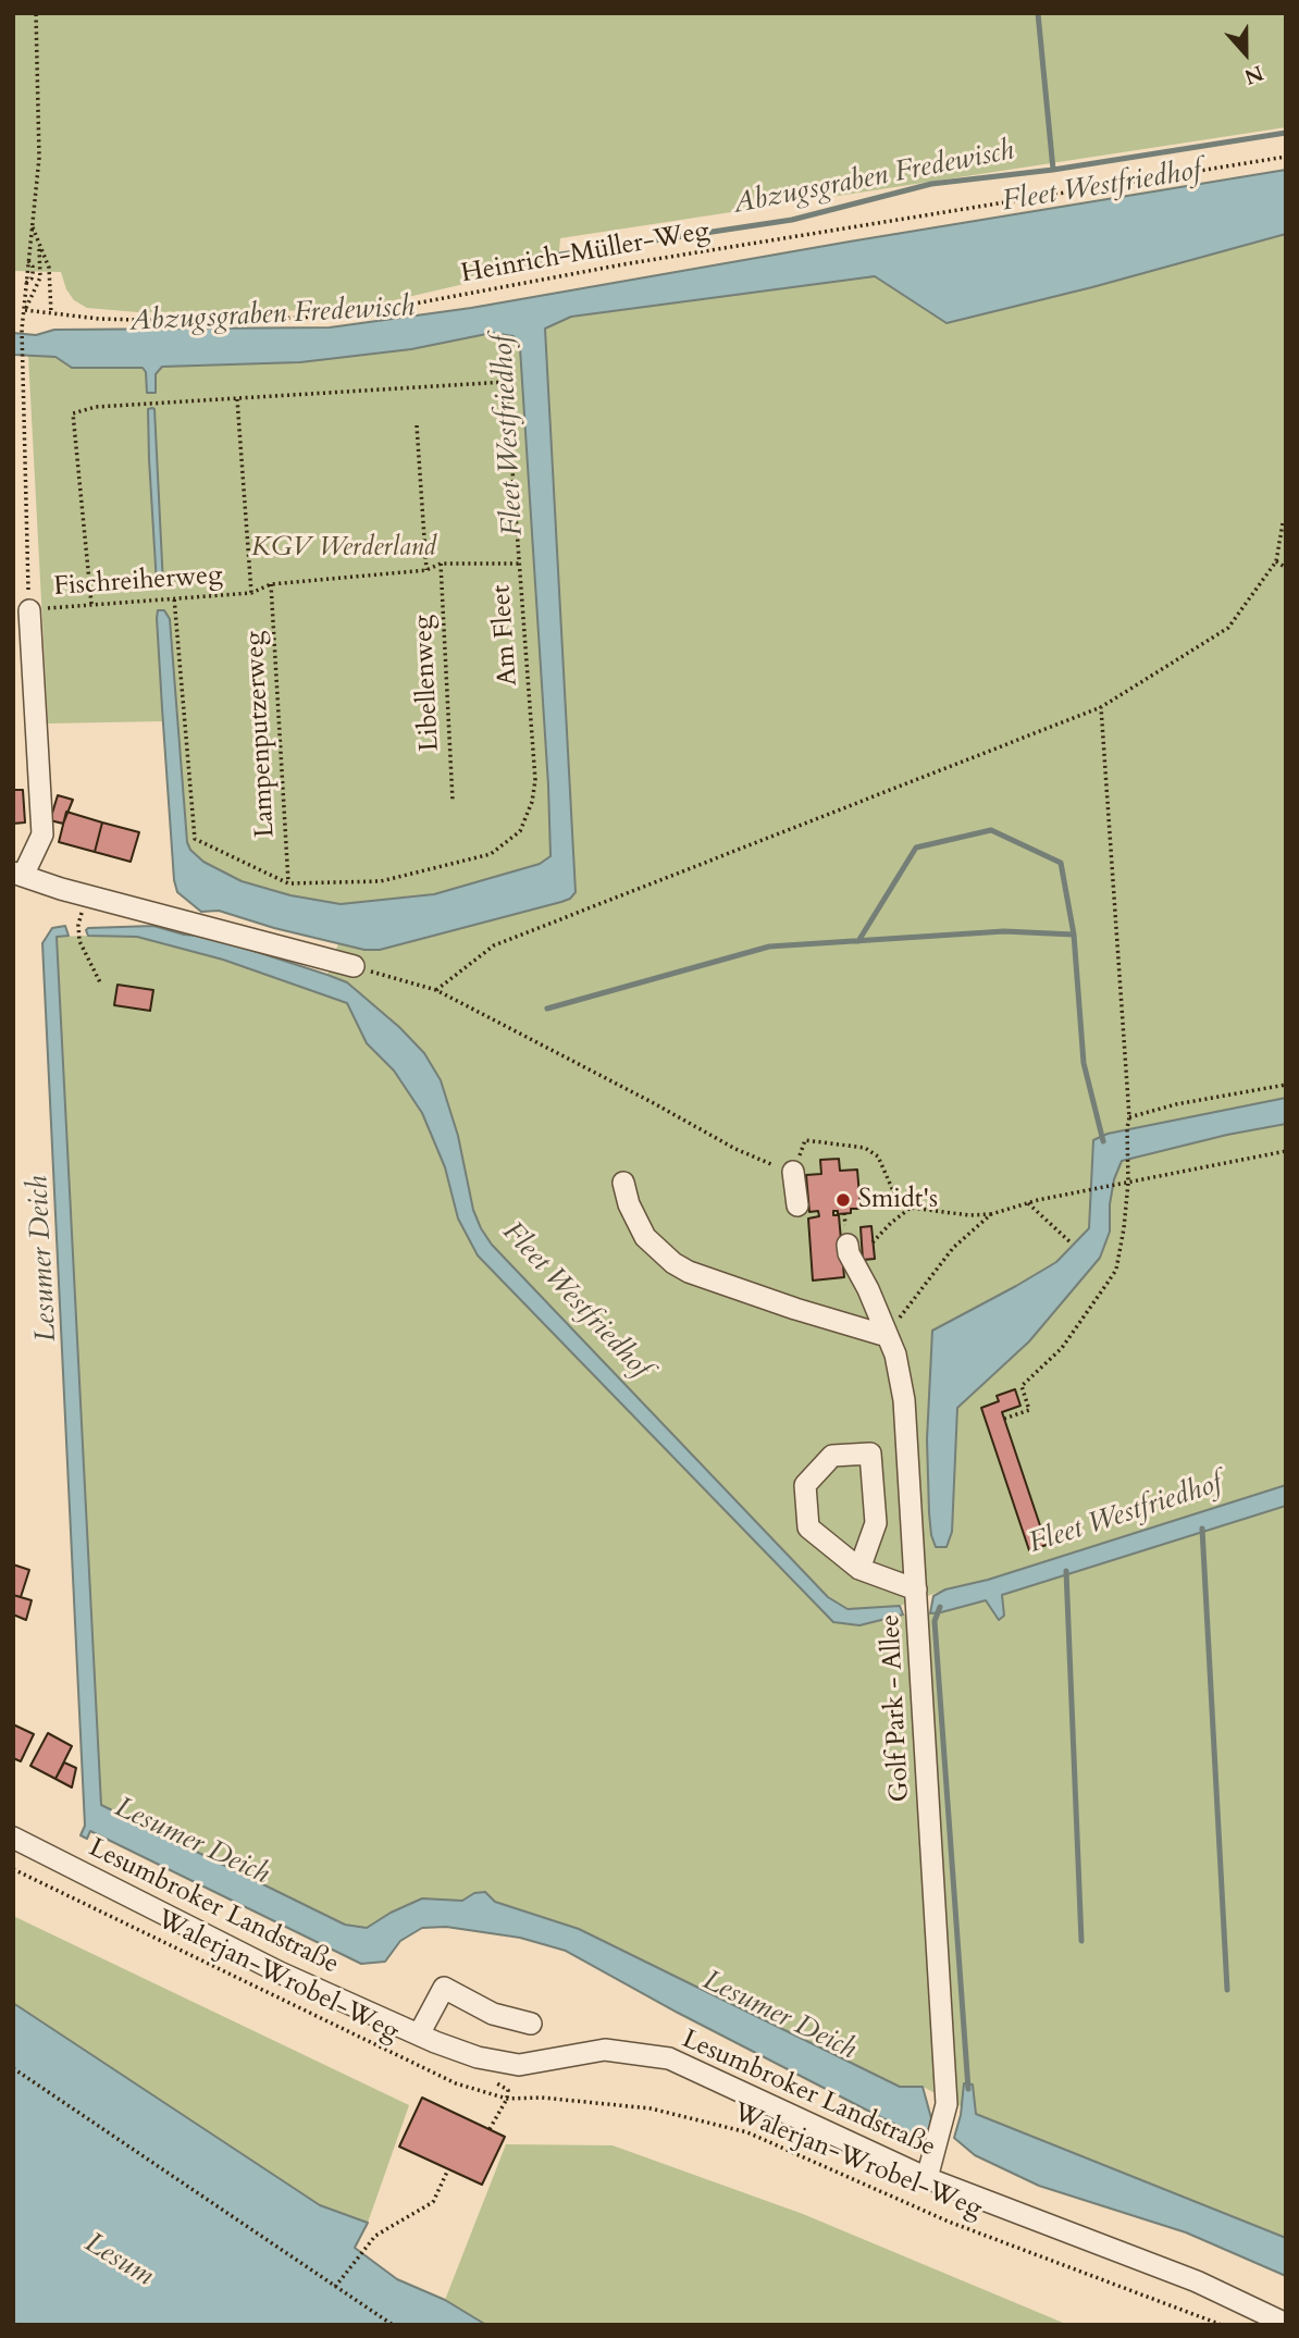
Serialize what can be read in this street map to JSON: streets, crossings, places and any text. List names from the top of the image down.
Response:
{
  "streets": {
    "street": ["Golf Park - Allee", "Lesumbroker Landstraße"],
    "path": [
      "Heinrich-Müller-Weg",
      "Fischreiherweg",
      "Am Fleet",
      "Libellenweg",
      "Lampenputzerweg",
      "Walerjan-Wrobel-Weg"
    ]
  },
  "crossings": [
    ["Fischreiherweg", "Am Fleet"],
    ["Fischreiherweg", "Libellenweg"],
    ["Fischreiherweg", "Lampenputzerweg"],
    ["Am Fleet", "Lampenputzerweg"],
    ["Golf Park - Allee", "Lesumbroker Landstraße"]
  ],
  "water": [
    "Abzugsgraben Fredewisch",
    "Fleet Westfriedhof",
    "Lesumer Deich",
    "Lesum"
  ],
  "parks": ["KGV Werderland"],
  "places": ["Smidt's"],
  "north": "bottom"
}
